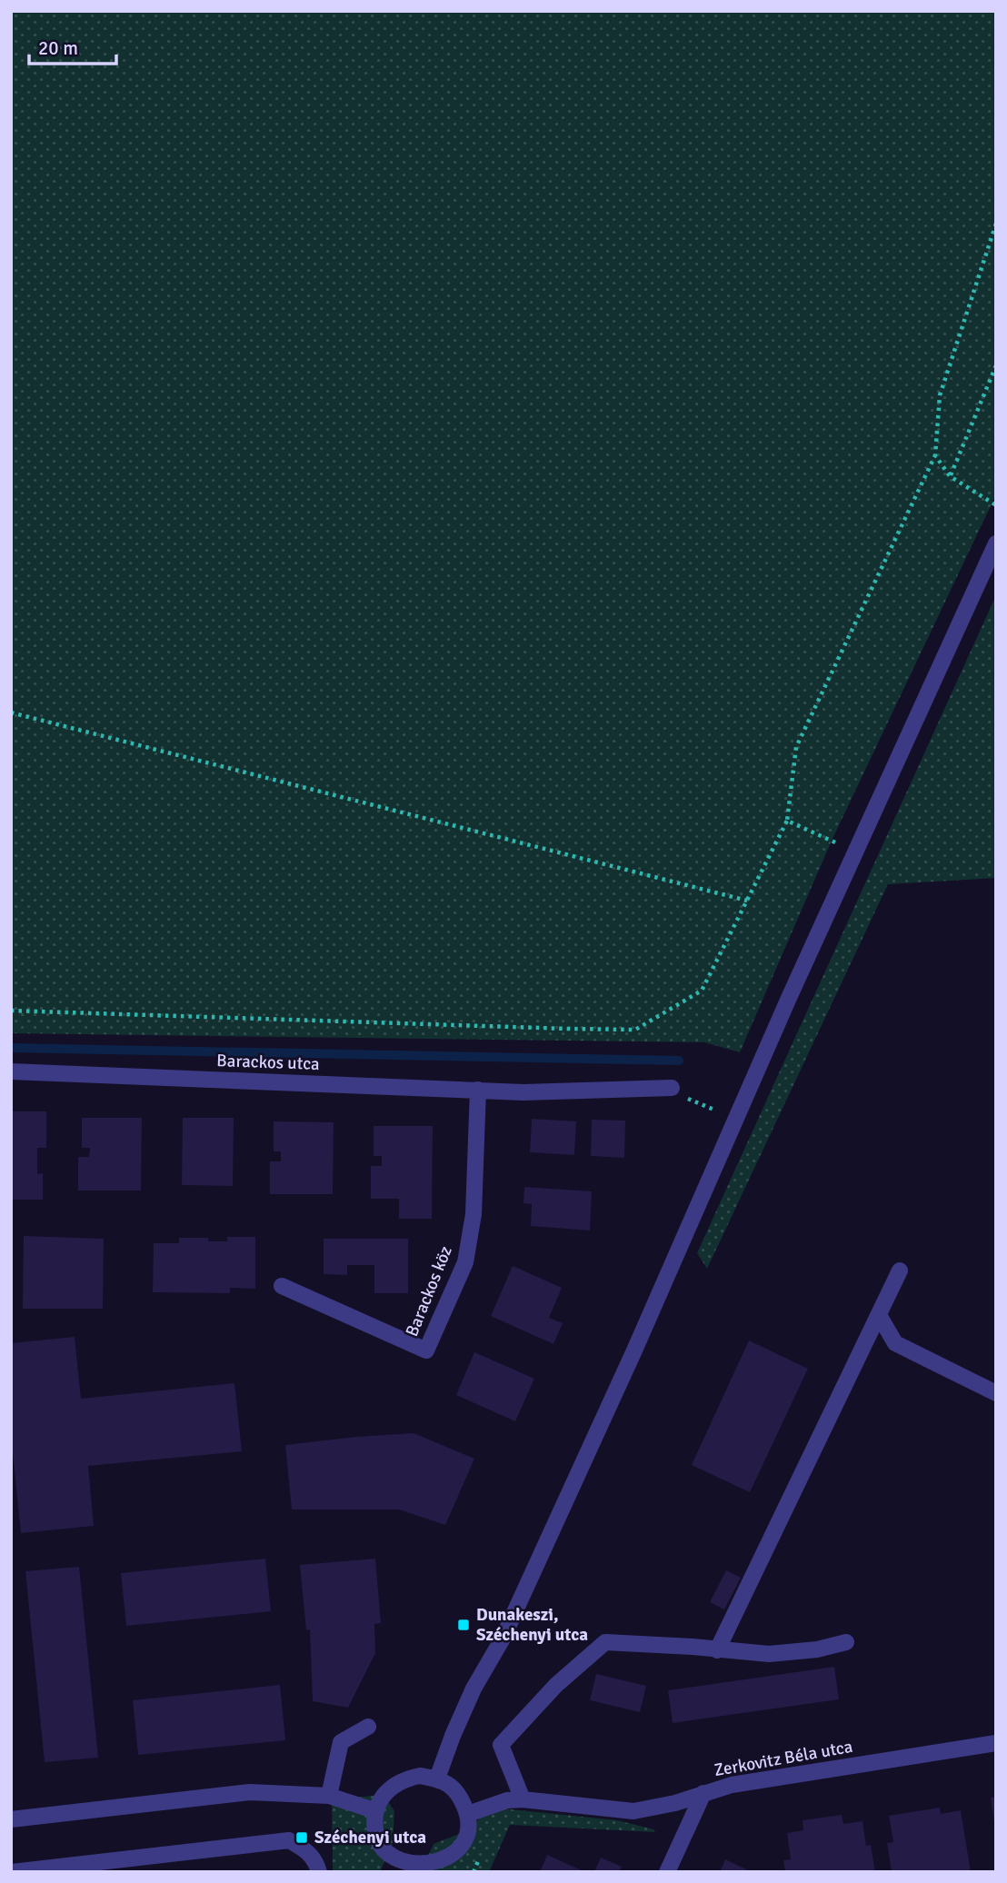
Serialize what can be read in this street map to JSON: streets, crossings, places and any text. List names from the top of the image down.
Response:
{
  "streets": {
    "street": ["Barackos utca", "Barackos köz", "Zerkovitz Béla utca"]
  },
  "crossings": [
    ["Barackos utca", "Barackos köz"]
  ],
  "places": {
    "transit": ["Dunakeszi, Széchenyi utca", "Széchenyi utca"]
  },
  "scale_bar": "20 m"
}
